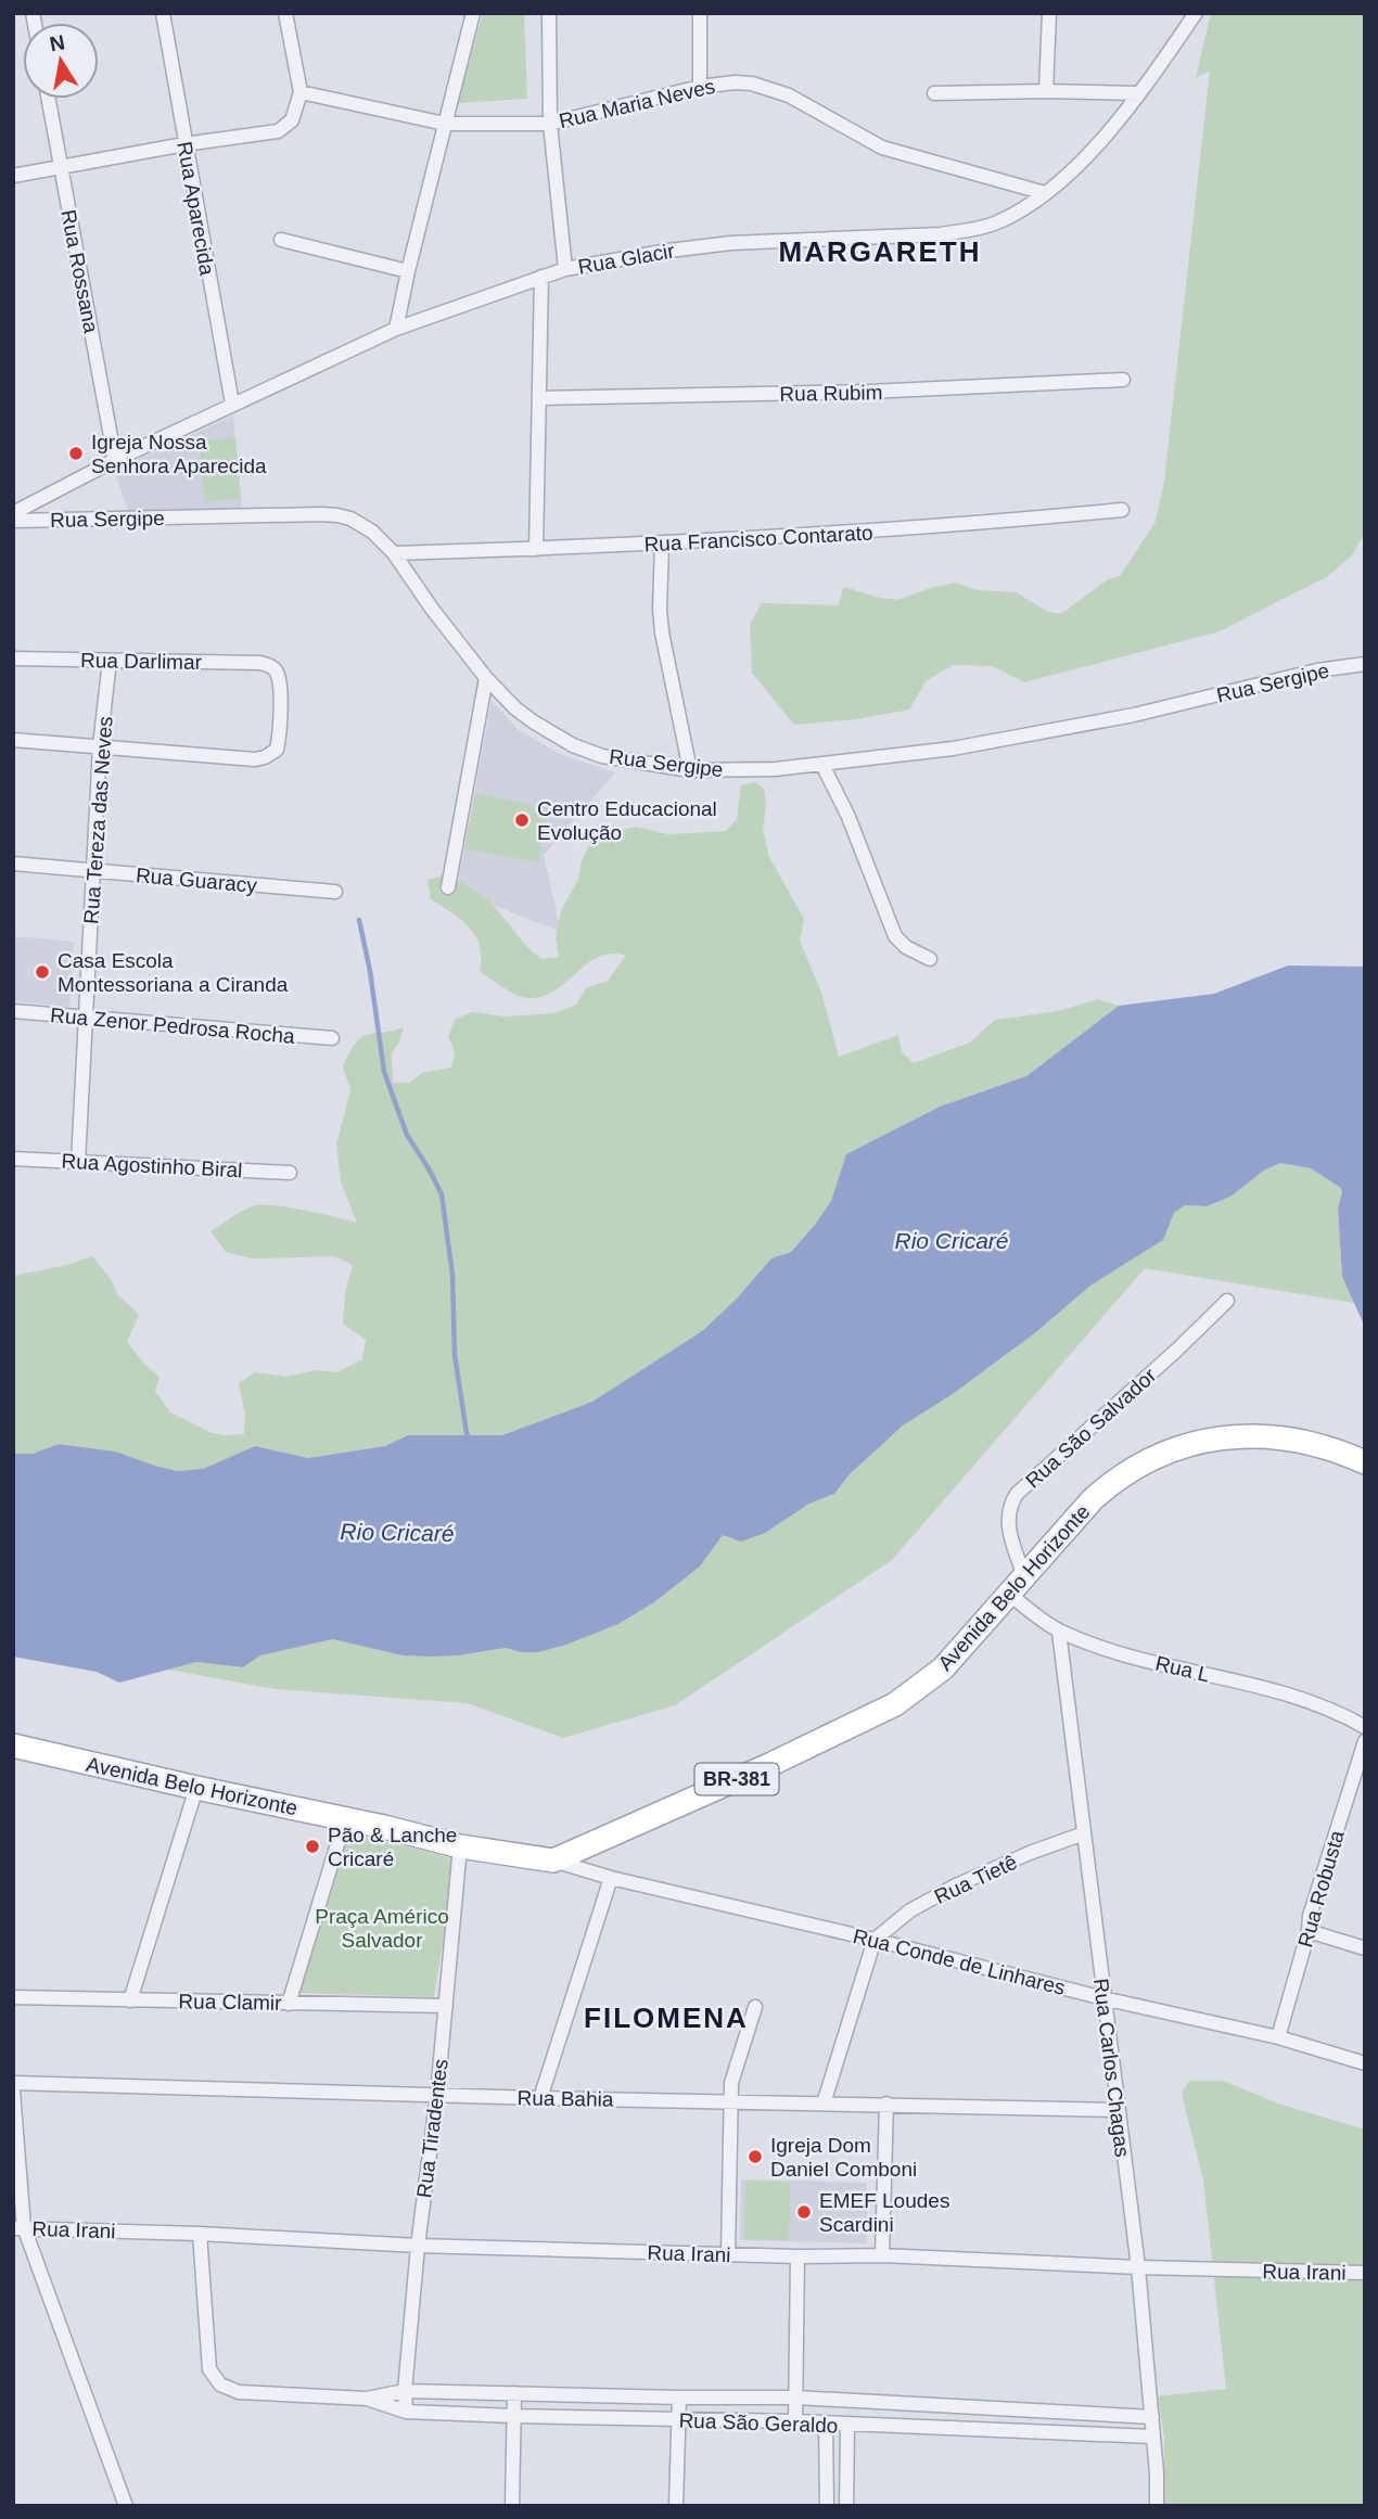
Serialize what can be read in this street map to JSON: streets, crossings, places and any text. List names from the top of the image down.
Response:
{
  "streets": {
    "main road": ["Avenida Belo Horizonte", "BR-381"],
    "street": [
      "Rua Maria Neves",
      "Rua Aparecida",
      "Rua Glacir",
      "Rua Rossana",
      "Rua Rubim",
      "Rua Sergipe",
      "Rua Francisco Contarato",
      "Rua Darlimar",
      "Rua Tereza das Neves",
      "Rua Guaracy",
      "Rua Zenor Pedrosa Rocha",
      "Rua Agostinho Biral",
      "Rua São Salvador",
      "Rua L",
      "Rua Tietê",
      "Rua Robusta",
      "Rua Conde de Linhares",
      "Rua Clamir",
      "Rua Carlos Chagas",
      "Rua Bahia",
      "Rua Tiradentes",
      "Rua Irani",
      "Rua São Geraldo"
    ]
  },
  "crossings": [
    ["Rua Maria Neves", "Rua Glacir"],
    ["Rua Aparecida", "Rua Glacir"],
    ["Rua Glacir", "Rua Rossana"],
    ["Rua Sergipe", "Rua Francisco Contarato"],
    ["Rua Darlimar", "Rua Tereza das Neves"],
    ["Rua Tereza das Neves", "Rua Guaracy"],
    ["Rua Tereza das Neves", "Rua Zenor Pedrosa Rocha"],
    ["Rua Tereza das Neves", "Rua Agostinho Biral"],
    ["Rua São Salvador", "Avenida Belo Horizonte"],
    ["Rua São Salvador", "Rua L"],
    ["Avenida Belo Horizonte", "Rua L"],
    ["Avenida Belo Horizonte", "Rua Conde de Linhares"],
    ["Avenida Belo Horizonte", "Rua Tiradentes"],
    ["Rua L", "Rua Carlos Chagas"],
    ["Rua Tietê", "Rua Conde de Linhares"],
    ["Rua Tietê", "Rua Carlos Chagas"],
    ["Rua Robusta", "Rua Conde de Linhares"],
    ["Rua Conde de Linhares", "Rua Carlos Chagas"],
    ["Rua Clamir", "Rua Tiradentes"],
    ["Rua Carlos Chagas", "Rua Bahia"],
    ["Rua Carlos Chagas", "Rua Irani"],
    ["Rua Carlos Chagas", "Rua São Geraldo"],
    ["Rua Bahia", "Rua Tiradentes"],
    ["Rua Tiradentes", "Rua Irani"],
    ["Rua Tiradentes", "Rua São Geraldo"],
    ["Rua Irani", "Rua São Geraldo"]
  ],
  "districts": ["MARGARETH", "FILOMENA"],
  "water": ["Rio Cricaré"],
  "parks": ["Praça Américo Salvador"],
  "places": [
    "Igreja Nossa Senhora Aparecida",
    "Centro Educacional Evolução",
    "Casa Escola Montessoriana a Ciranda",
    "Pão & Lanche Cricaré",
    "Igreja Dom Daniel Comboni",
    "EMEF Loudes Scardini"
  ],
  "north": "top"
}
